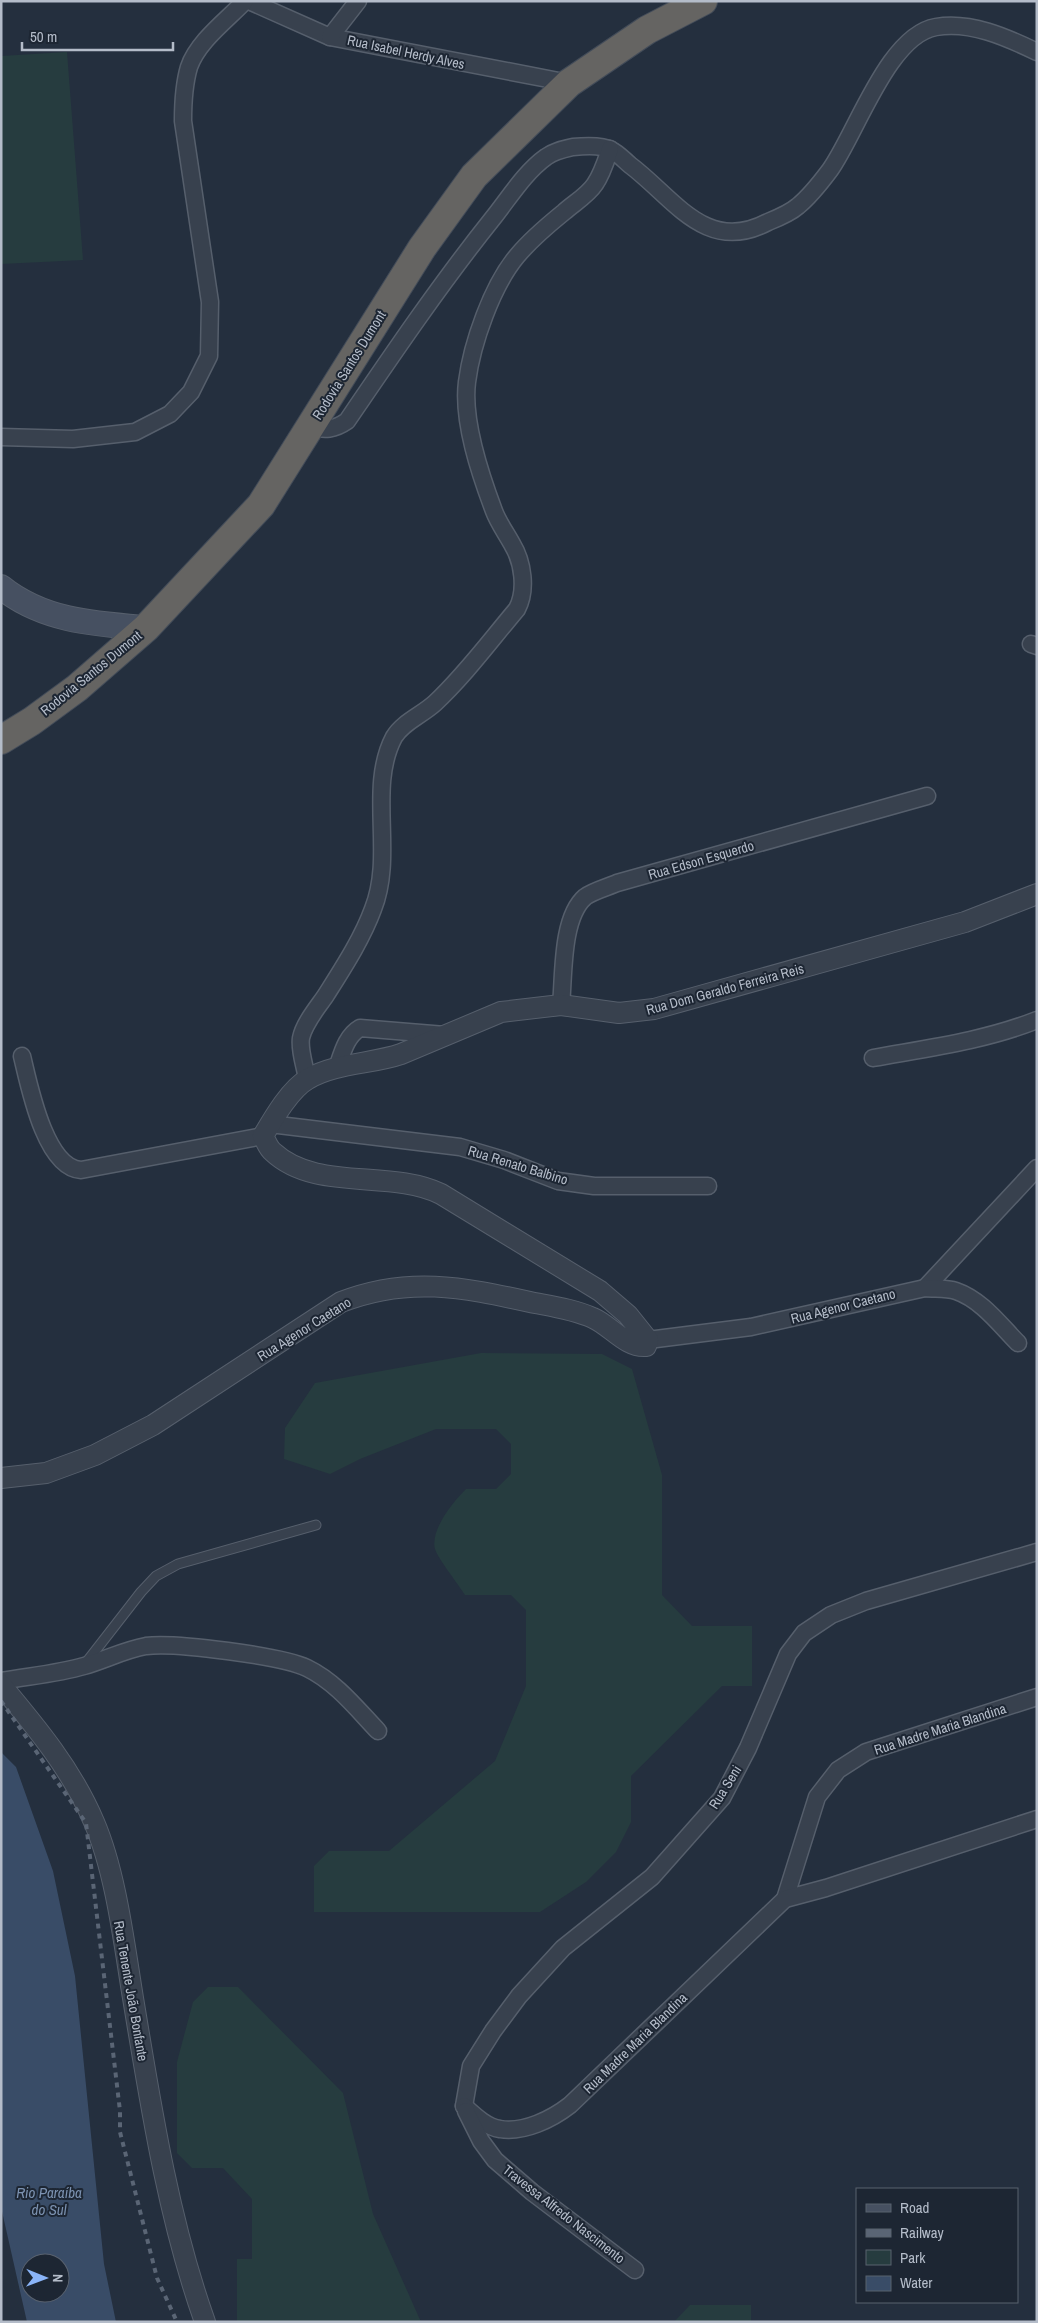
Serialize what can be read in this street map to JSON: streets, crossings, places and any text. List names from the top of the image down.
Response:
{
  "streets": {
    "highway": ["Rodovia Santos Dumont"],
    "street": [
      "Rua Isabel Herdy Alves",
      "Rua Edson Esquerdo",
      "Rua Dom Geraldo Ferreira Reis",
      "Rua Renato Balbino",
      "Rua Agenor Caetano",
      "Rua Madre Maria Blandina",
      "Rua Seni",
      "Rua Tenente João Bonfante",
      "Travessa Alfredo Nascimento"
    ]
  },
  "crossings": [
    ["Rua Isabel Herdy Alves", "Rodovia Santos Dumont"],
    ["Rua Edson Esquerdo", "Rua Dom Geraldo Ferreira Reis"],
    ["Rua Dom Geraldo Ferreira Reis", "Rua Renato Balbino"],
    ["Rua Madre Maria Blandina", "Rua Seni"],
    ["Rua Madre Maria Blandina", "Travessa Alfredo Nascimento"],
    ["Rua Seni", "Travessa Alfredo Nascimento"]
  ],
  "water": ["Rio Paraíba do Sul"],
  "legend": [
    "Road",
    "Railway",
    "Park",
    "Water"
  ],
  "scale_bar": "50 m",
  "north": "right"
}
